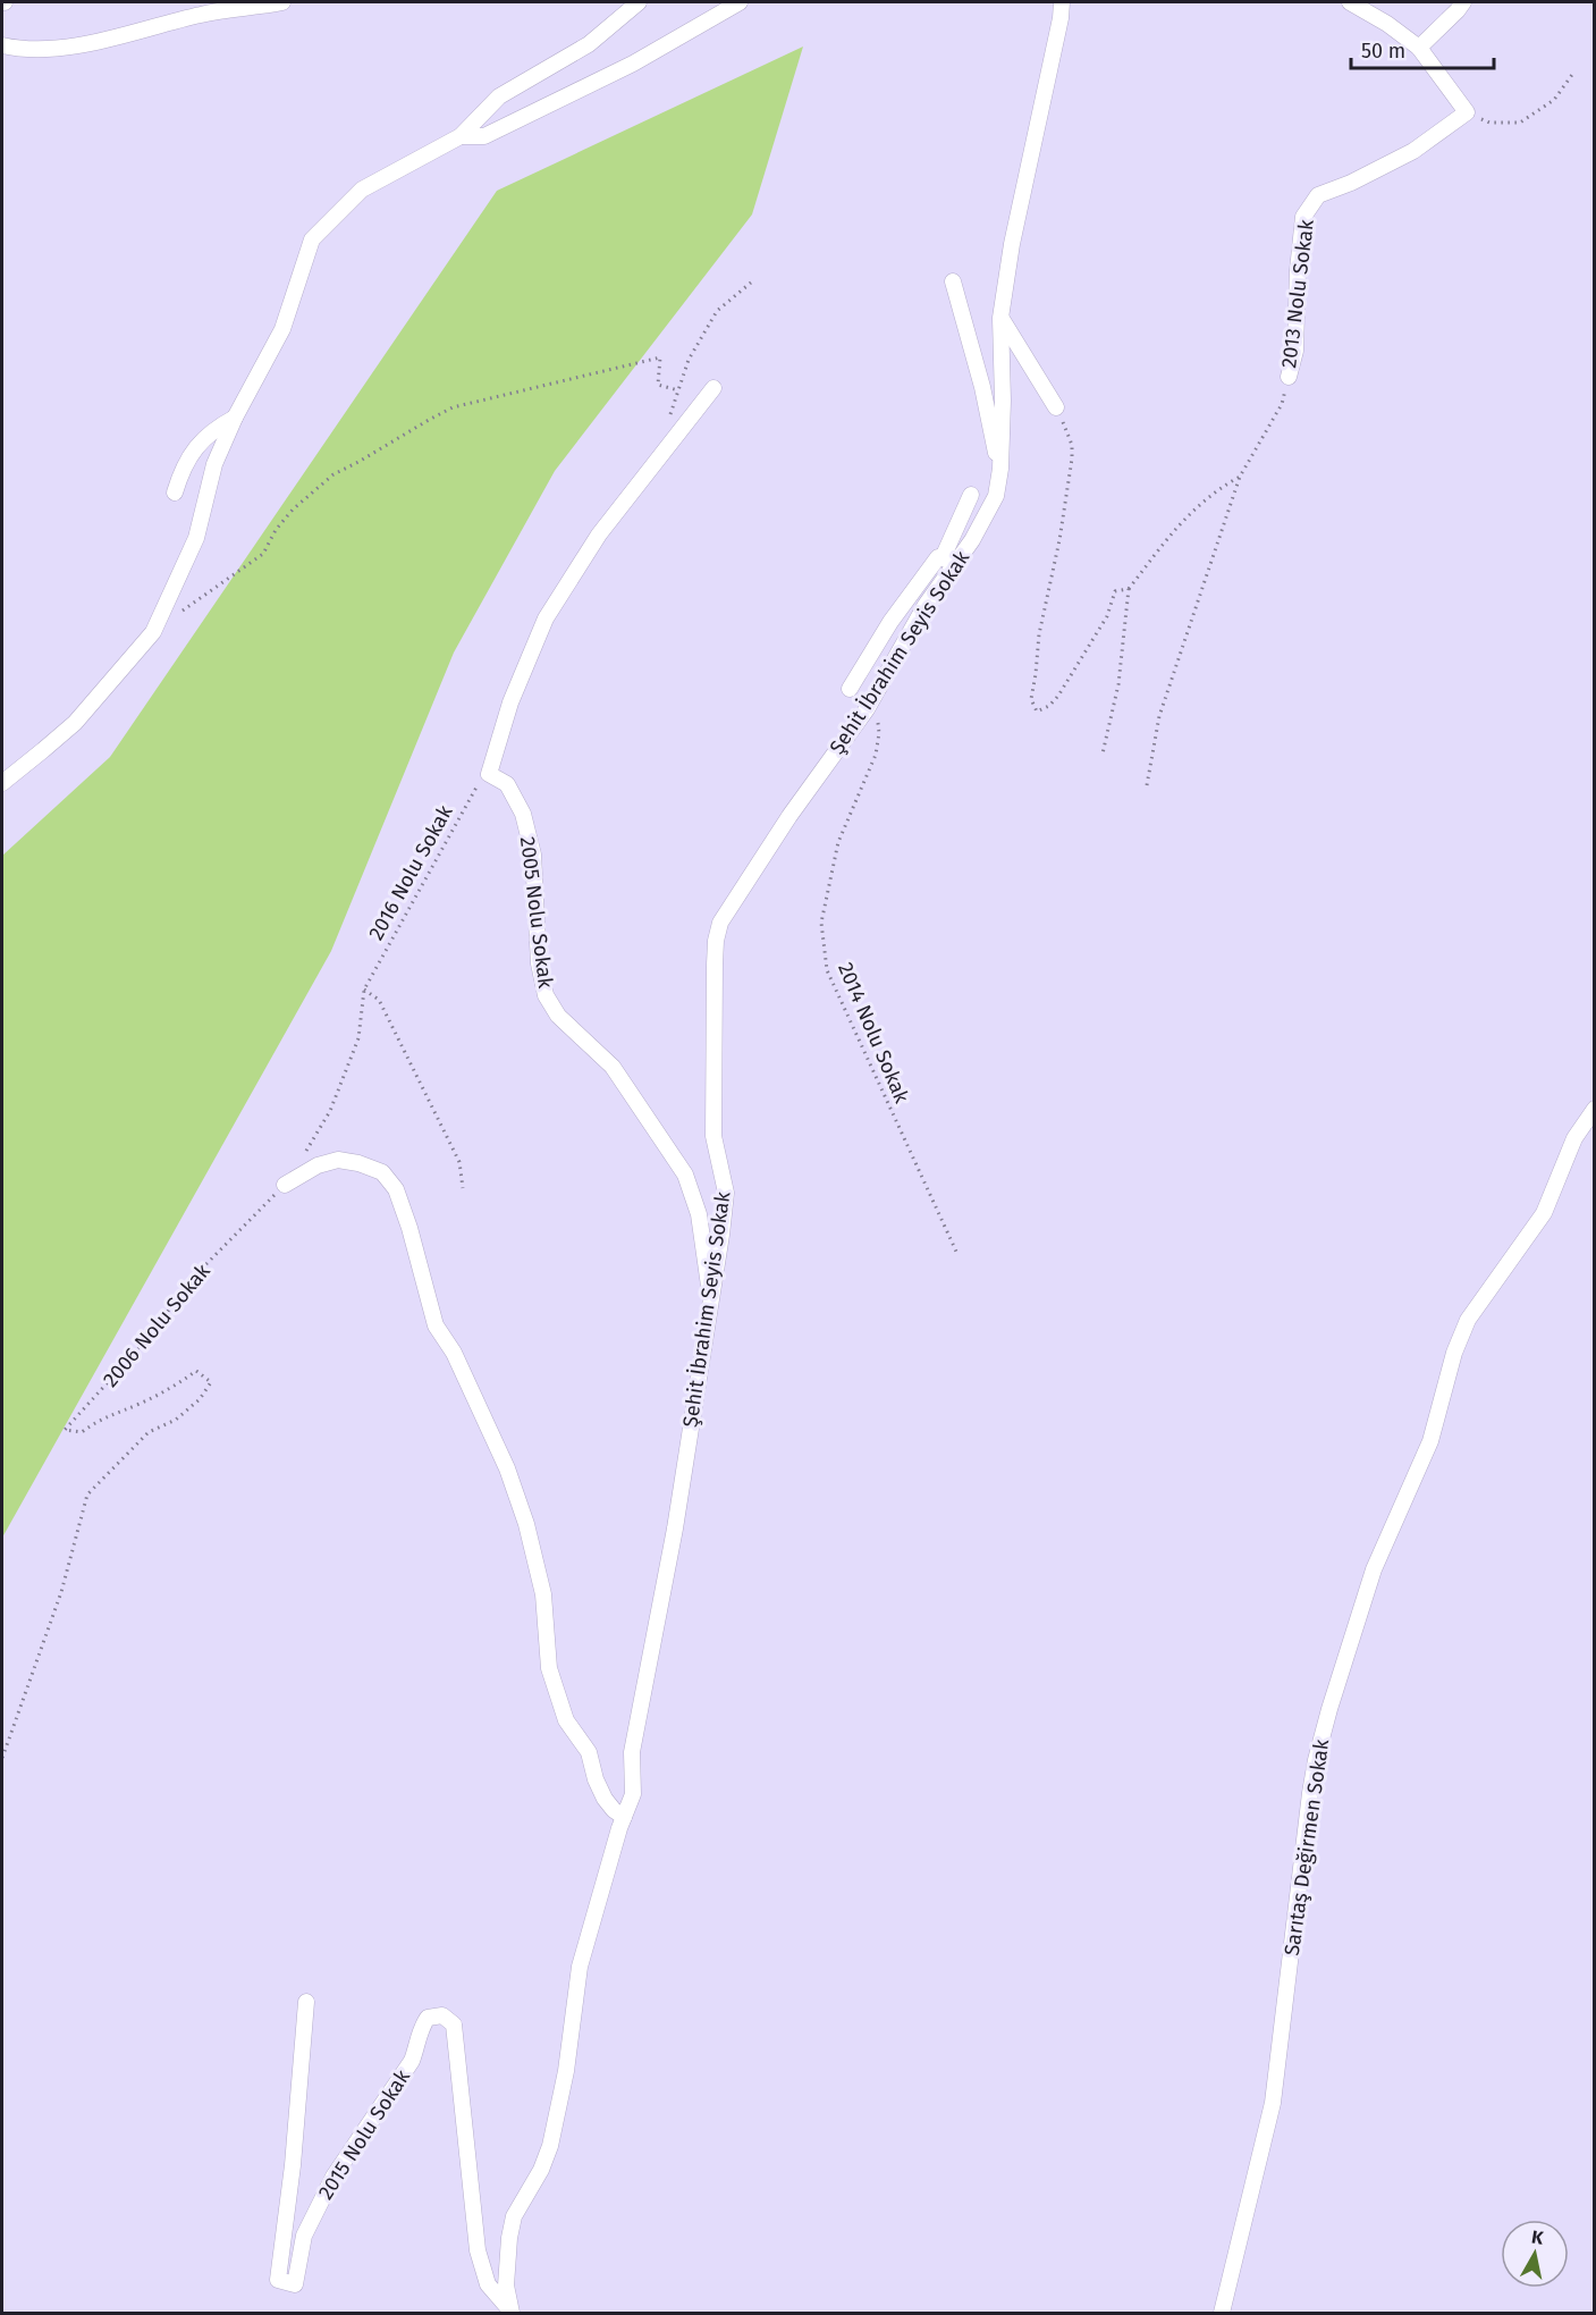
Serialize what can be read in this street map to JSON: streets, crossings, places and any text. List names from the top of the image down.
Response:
{
  "streets": {
    "street": [
      "2013 Nolu Sokak",
      "Şehit İbrahim Seyis Sokak",
      "2005 Nolu Sokak",
      "Sarıtaş Değirmen Sokak",
      "2015 Nolu Sokak"
    ],
    "path": ["2016 Nolu Sokak", "2014 Nolu Sokak", "2006 Nolu Sokak"]
  },
  "crossings": [
    ["Şehit İbrahim Seyis Sokak", "2005 Nolu Sokak"],
    ["Şehit İbrahim Seyis Sokak", "2014 Nolu Sokak"],
    ["Şehit İbrahim Seyis Sokak", "2015 Nolu Sokak"],
    ["2016 Nolu Sokak", "2005 Nolu Sokak"]
  ],
  "scale_bar": "50 m",
  "north": "top"
}
